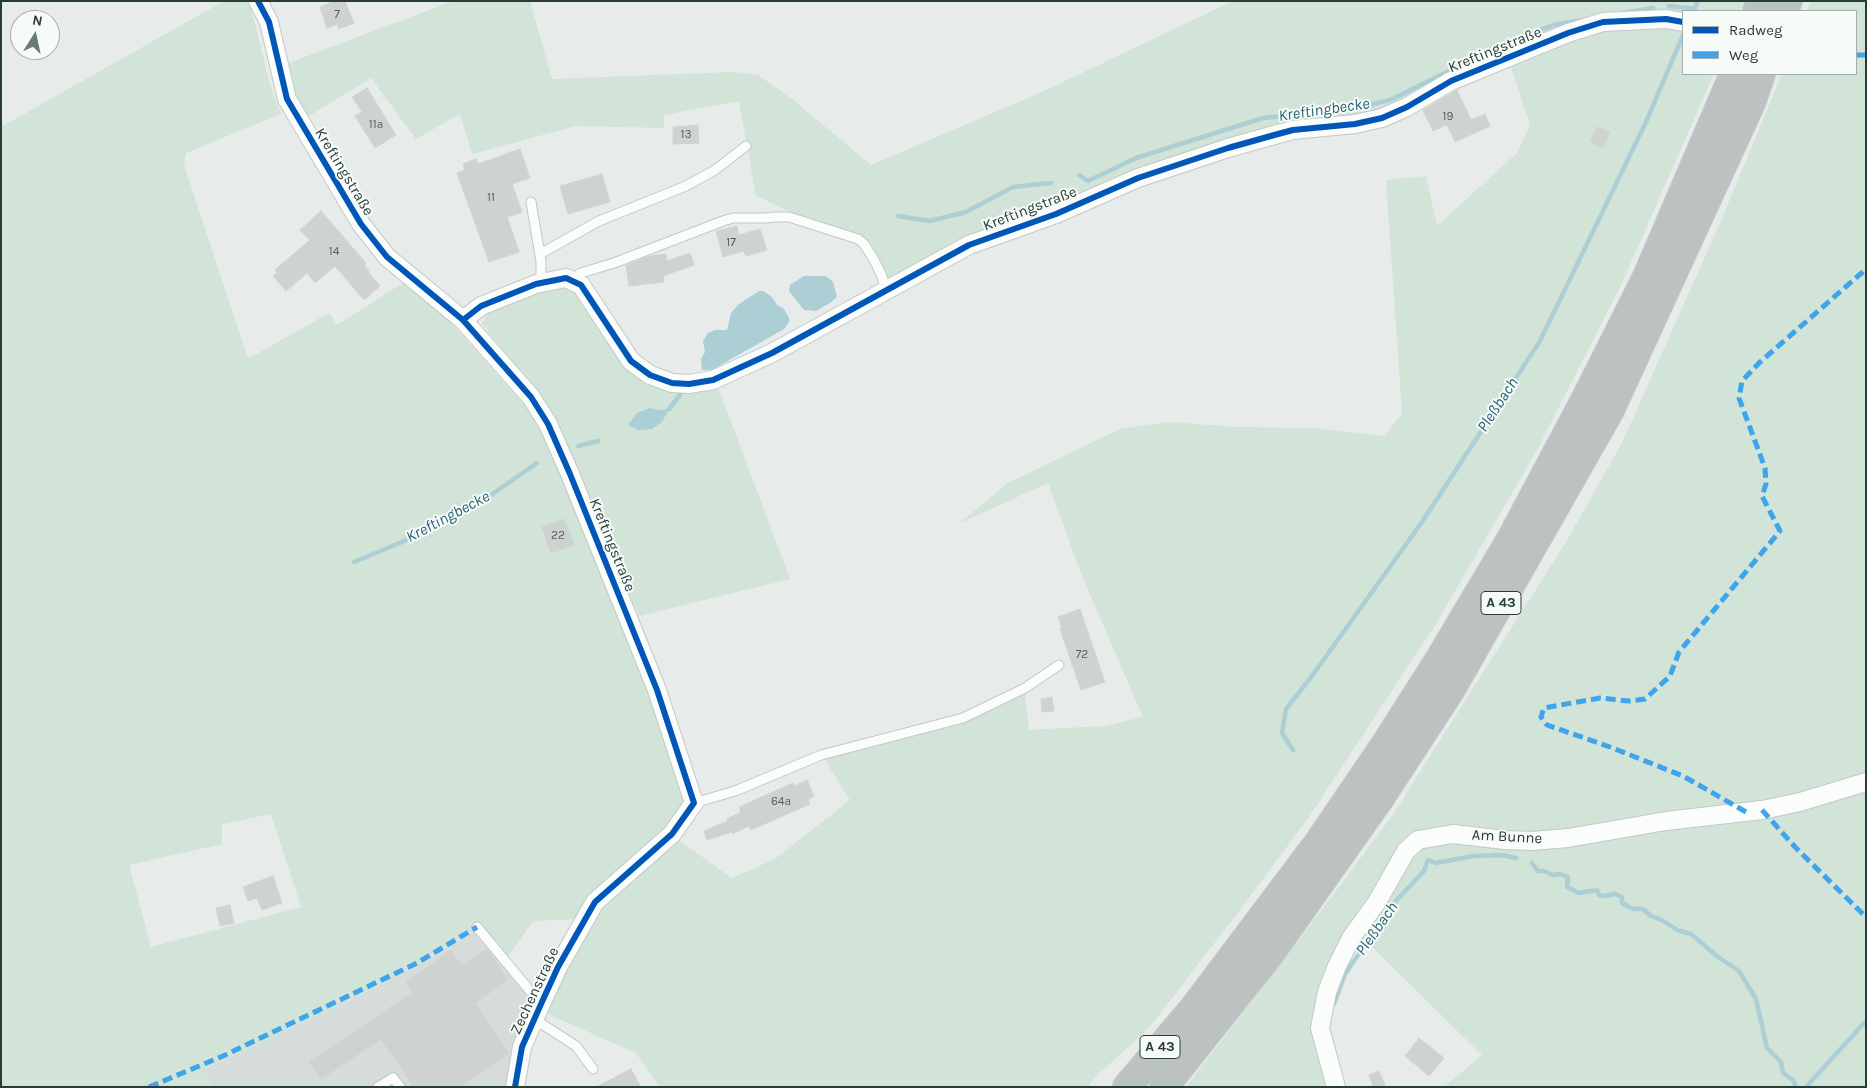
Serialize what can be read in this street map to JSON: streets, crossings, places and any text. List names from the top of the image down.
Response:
{
  "streets": {
    "highway": ["A 43"],
    "street": ["Kreftingstraße", "Am Bunne", "Zechenstraße"]
  },
  "crossings": [
    ["Kreftingstraße", "Zechenstraße"]
  ],
  "water": ["Kreftingbecke", "Pleßbach"],
  "house_numbers": [
    "7",
    "19",
    "11a",
    "13",
    "11",
    "17",
    "14",
    "22",
    "72",
    "64a"
  ],
  "legend": ["Radweg", "Weg"],
  "north": "top"
}
